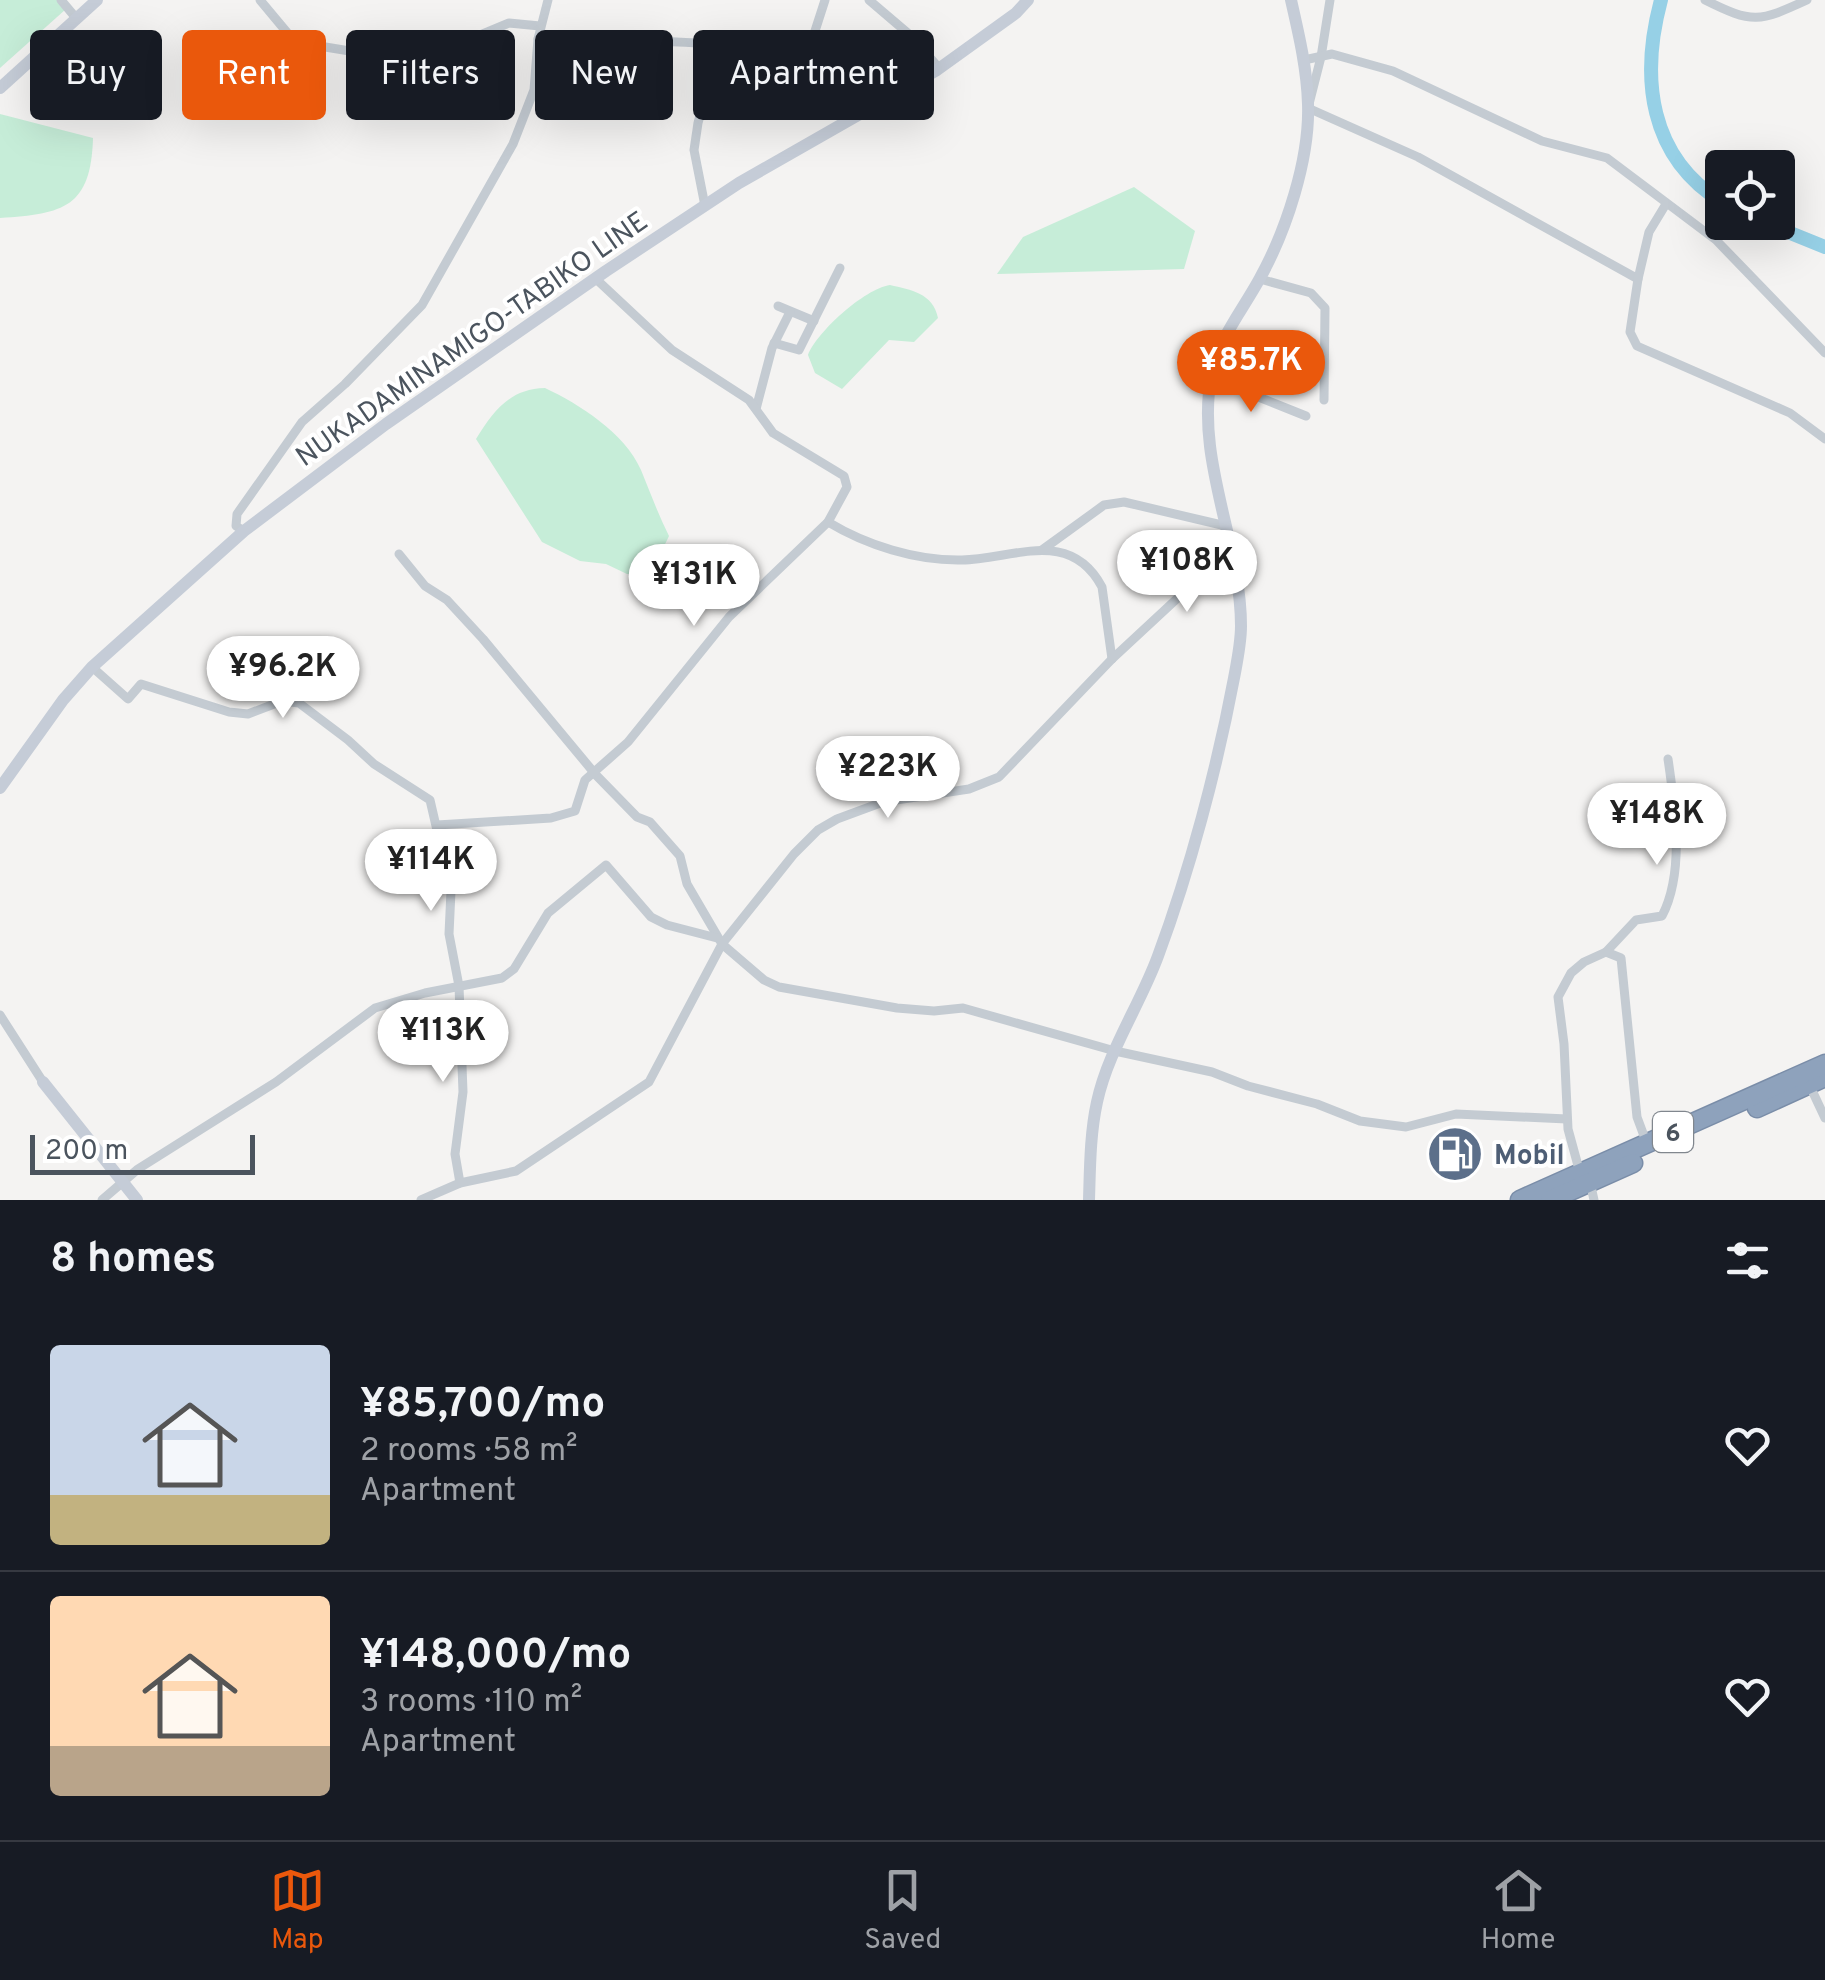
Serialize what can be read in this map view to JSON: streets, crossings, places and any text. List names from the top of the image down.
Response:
{
  "streets": {
    "highway": ["6"],
    "street": ["NUKADAMINAMIGO-TABIKO LINE"]
  },
  "places": {
    "fuel station": ["Mobil"]
  },
  "scale_bar": "200 m",
  "page": {
    "chip": [
      "Buy",
      "Rent",
      "Filters",
      "New",
      "Apartment"
    ],
    "price": [
      "¥85.7K",
      "¥108K",
      "¥131K",
      "¥96.2K",
      "¥223K",
      "¥148K",
      "¥114K",
      "¥113K"
    ],
    "scale": "200 m",
    "heading": "8 homes",
    "list": [
      {
        "name": "¥85,700/mo",
        "note": "2 rooms · 58 m² · Apartment"
      },
      {
        "name": "¥148,000/mo",
        "note": "3 rooms · 110 m² · Apartment"
      }
    ],
    "tabs": ["Map", "Saved", "Home"]
  }
}
